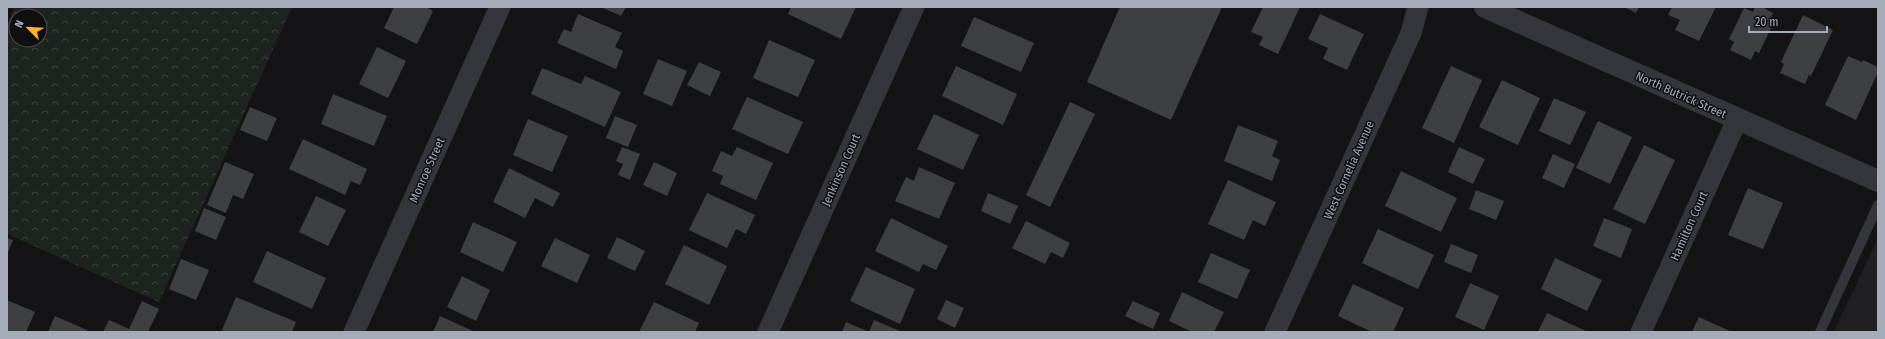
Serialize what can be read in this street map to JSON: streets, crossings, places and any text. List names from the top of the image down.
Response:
{
  "streets": {
    "street": [
      "North Butrick Street",
      "Monroe Street",
      "Jenkinson Court",
      "West Cornelia Avenue",
      "Hamilton Court"
    ]
  },
  "crossings": [
    ["North Butrick Street", "Hamilton Court"]
  ],
  "scale_bar": "20 m",
  "north": "top left"
}
